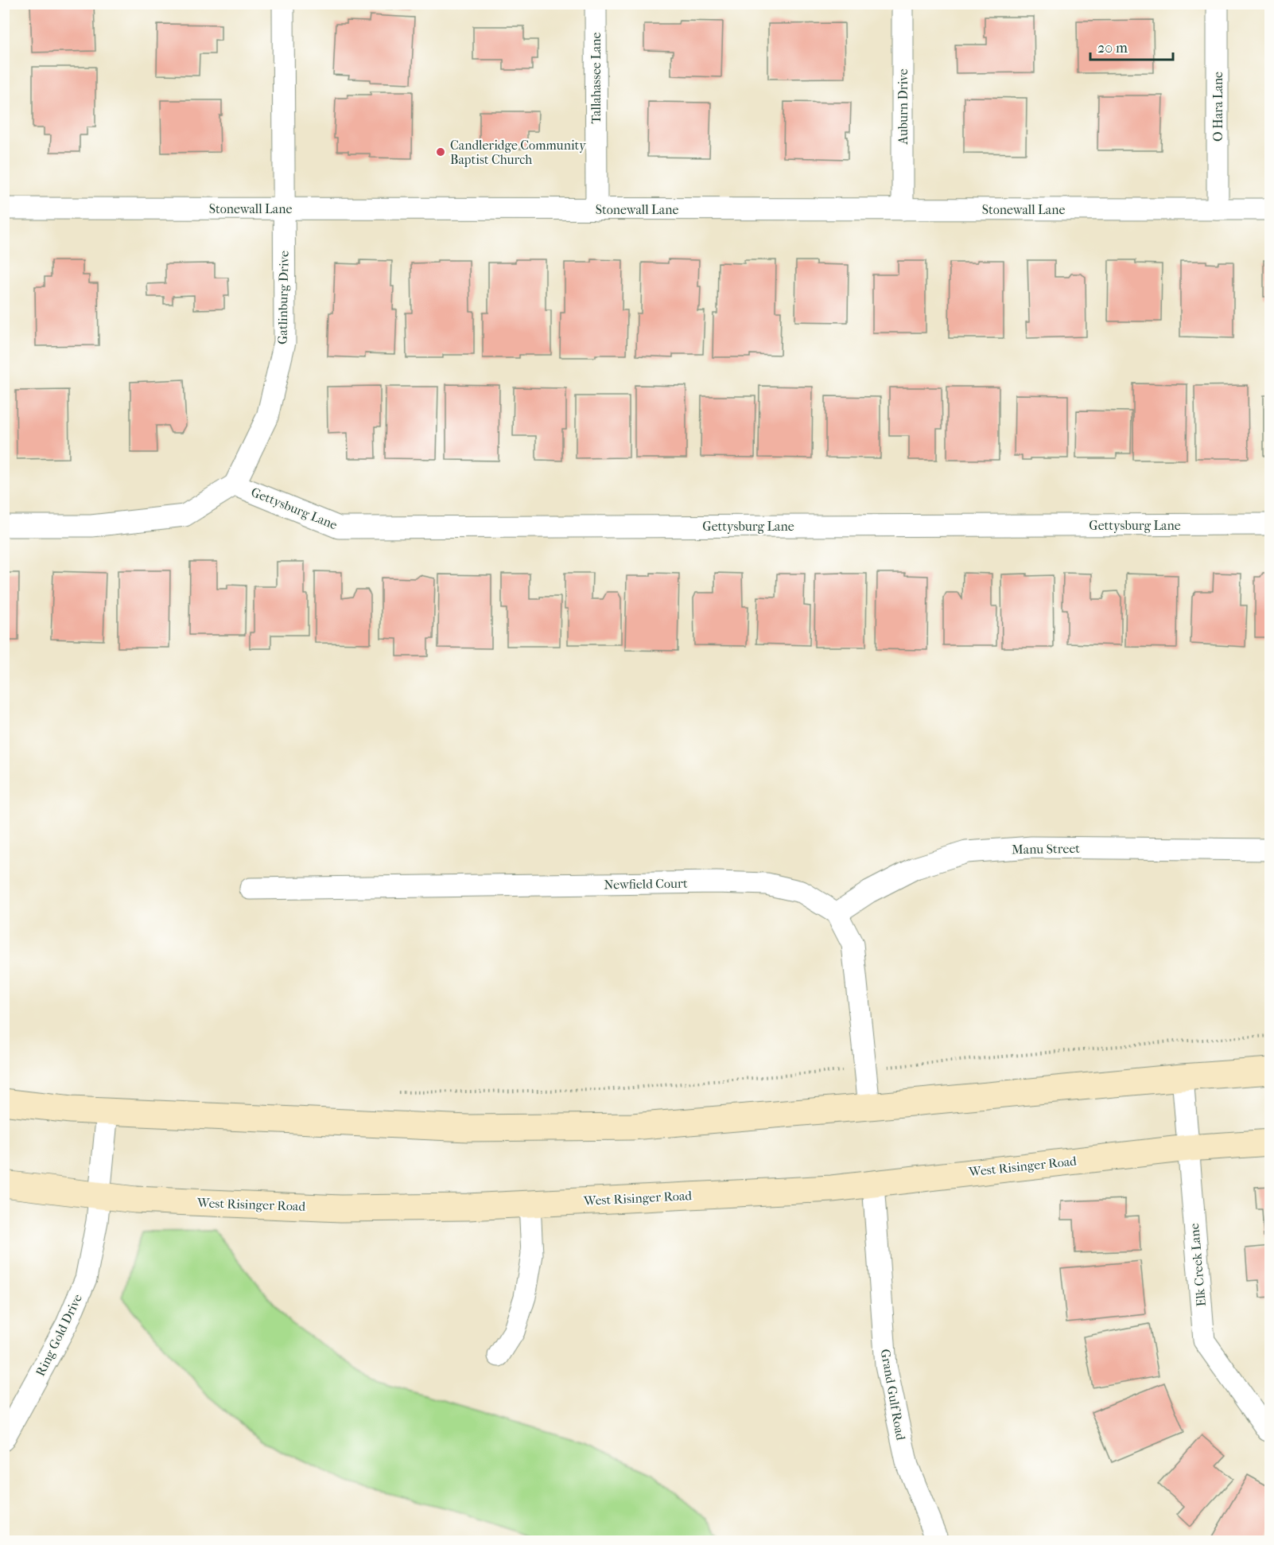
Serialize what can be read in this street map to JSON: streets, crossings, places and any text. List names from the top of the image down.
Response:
{
  "streets": {
    "main road": ["West Risinger Road"],
    "street": [
      "Tallahassee Lane",
      "Auburn Drive",
      "O Hara Lane",
      "Stonewall Lane",
      "Gatlinburg Drive",
      "Gettysburg Lane",
      "Manu Street",
      "Newfield Court",
      "Elk Creek Lane",
      "Ring Gold Drive",
      "Grand Gulf Road"
    ]
  },
  "crossings": [
    ["Tallahassee Lane", "Stonewall Lane"],
    ["Auburn Drive", "Stonewall Lane"],
    ["O Hara Lane", "Stonewall Lane"],
    ["Stonewall Lane", "Gatlinburg Drive"],
    ["Gatlinburg Drive", "Gettysburg Lane"],
    ["Manu Street", "Newfield Court"],
    ["West Risinger Road", "Elk Creek Lane"],
    ["West Risinger Road", "Ring Gold Drive"],
    ["West Risinger Road", "Grand Gulf Road"]
  ],
  "places": ["Candleridge Community Baptist Church"],
  "scale_bar": "20 m"
}
